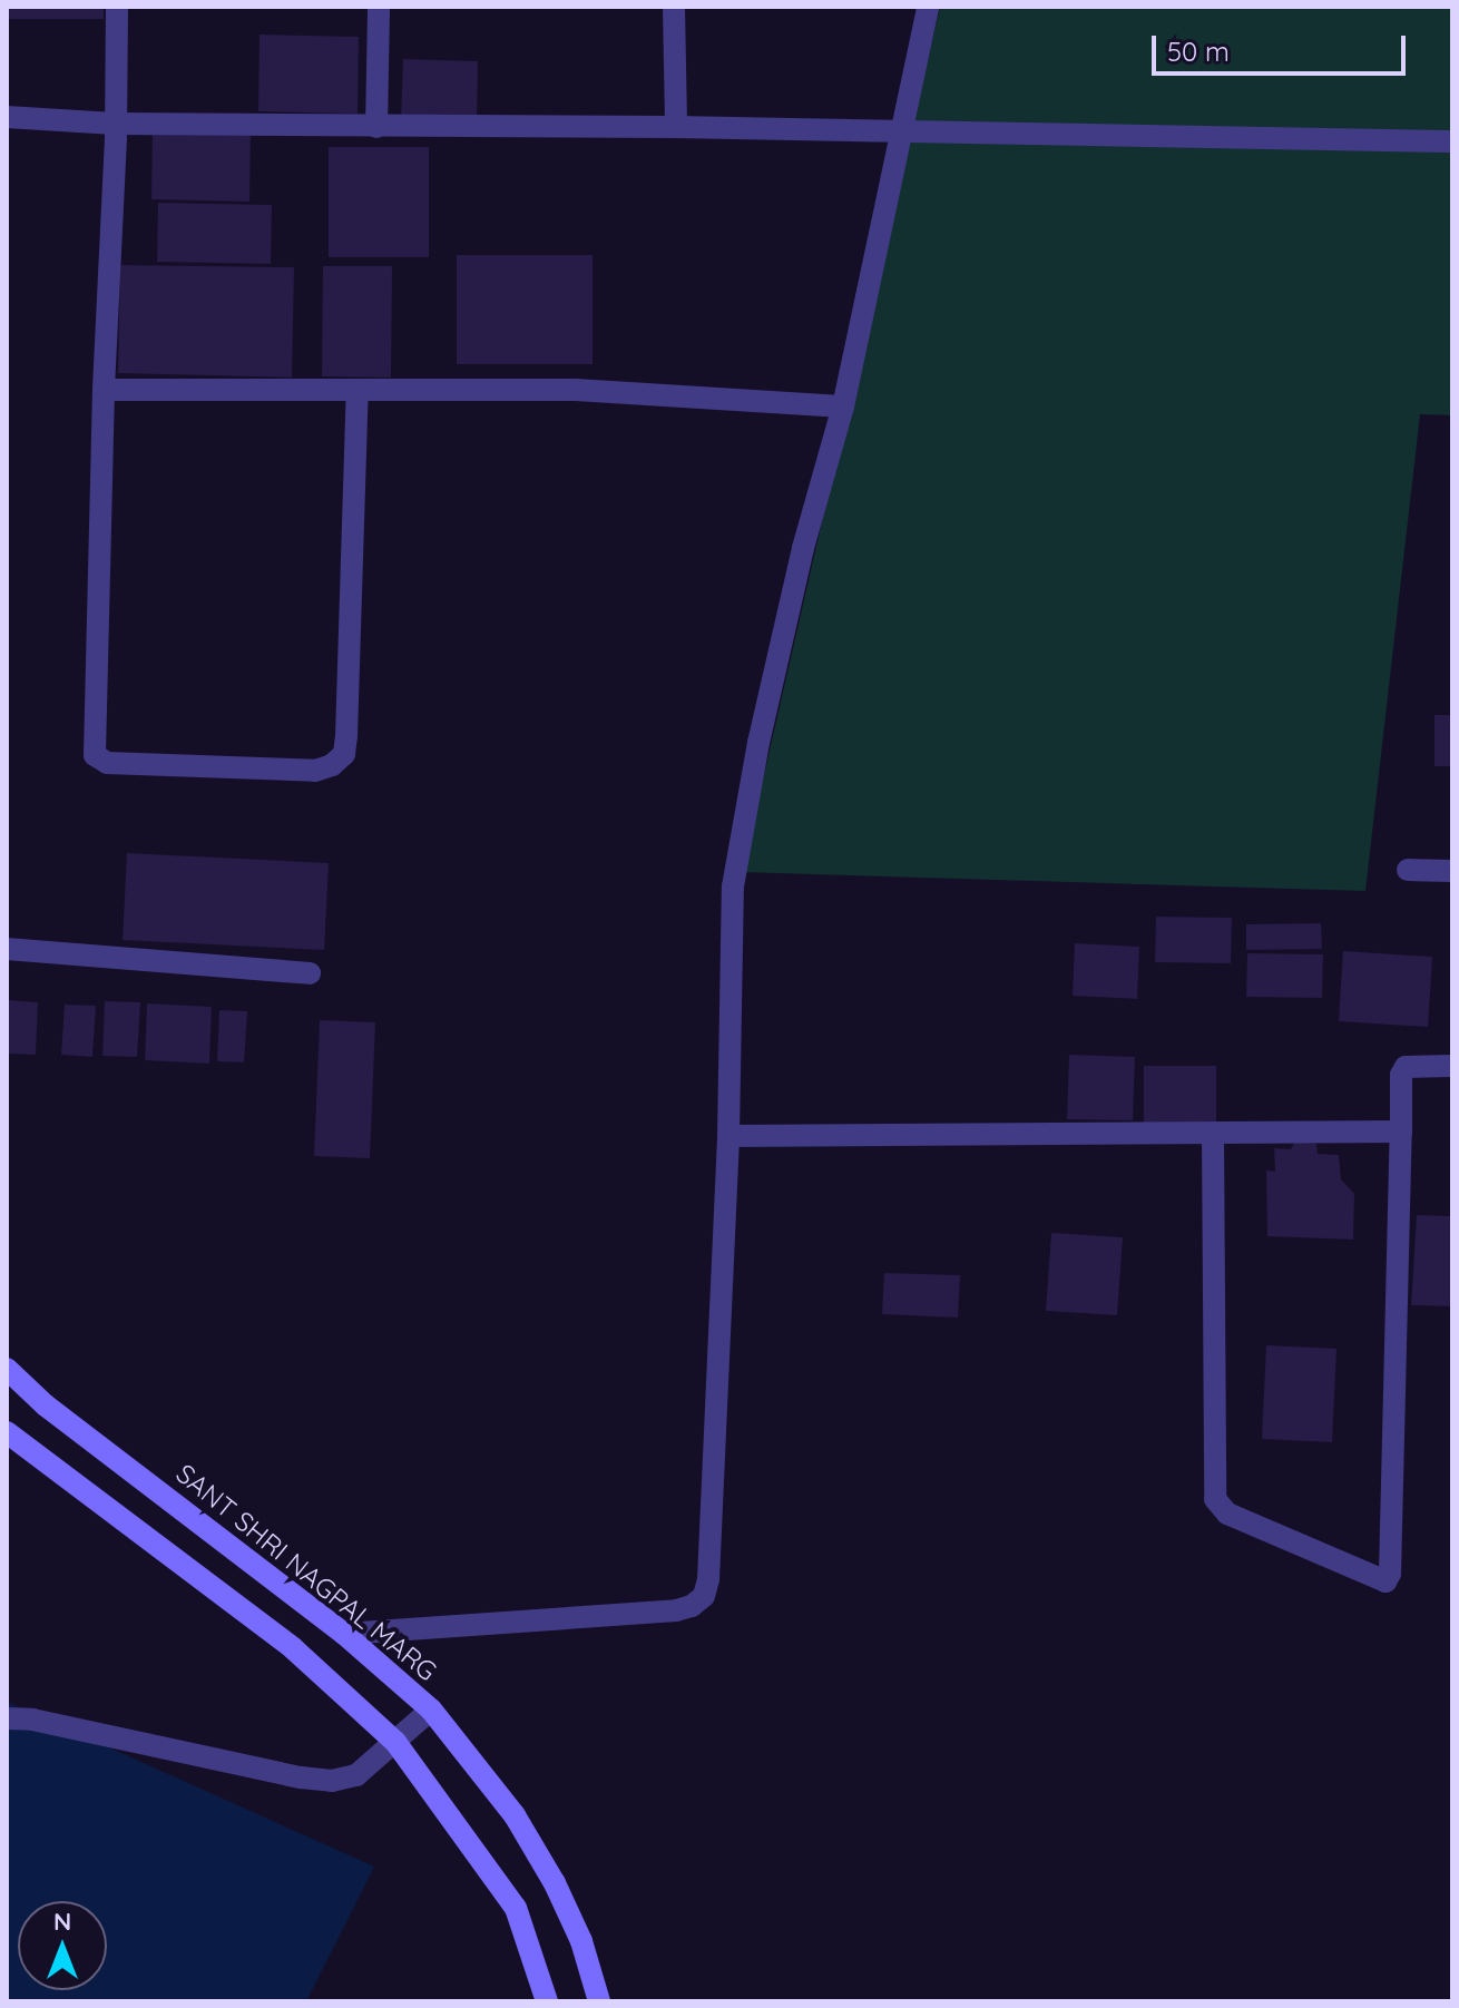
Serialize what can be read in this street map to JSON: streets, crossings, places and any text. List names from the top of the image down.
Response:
{
  "streets": {
    "main road": ["SANT SHRI NAGPAL MARG"]
  },
  "scale_bar": "50 m",
  "north": "top"
}
